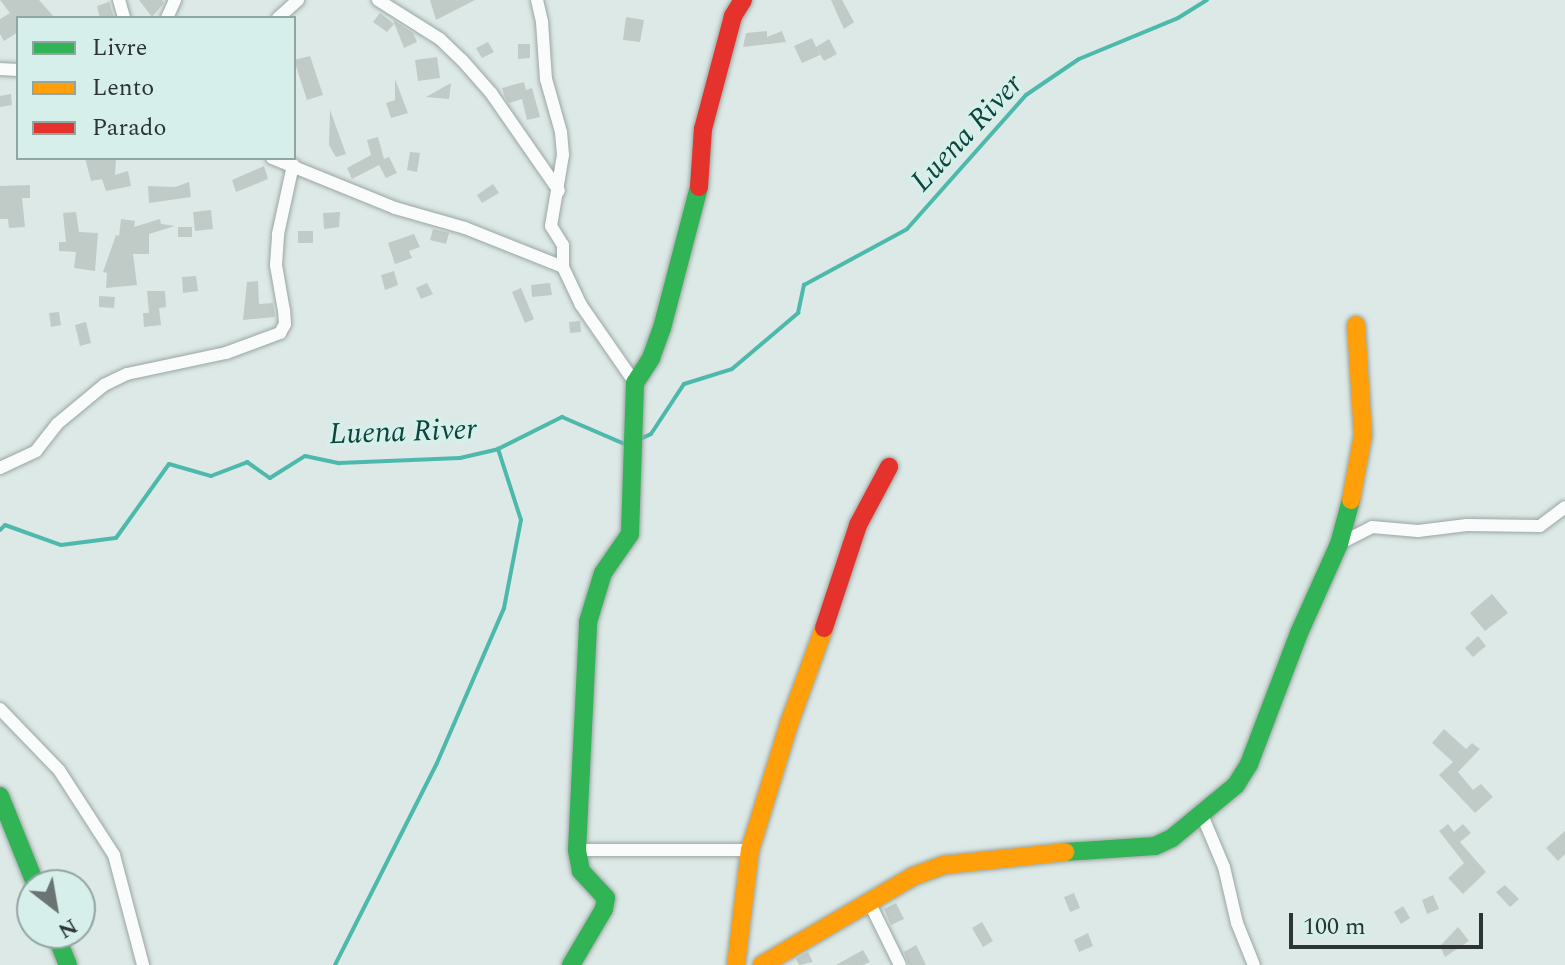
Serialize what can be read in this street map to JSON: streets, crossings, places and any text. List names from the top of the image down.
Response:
{
  "water": ["Luena River"],
  "legend": ["Livre", "Lento", "Parado"],
  "scale_bar": "100 m",
  "north": "bottom right"
}
